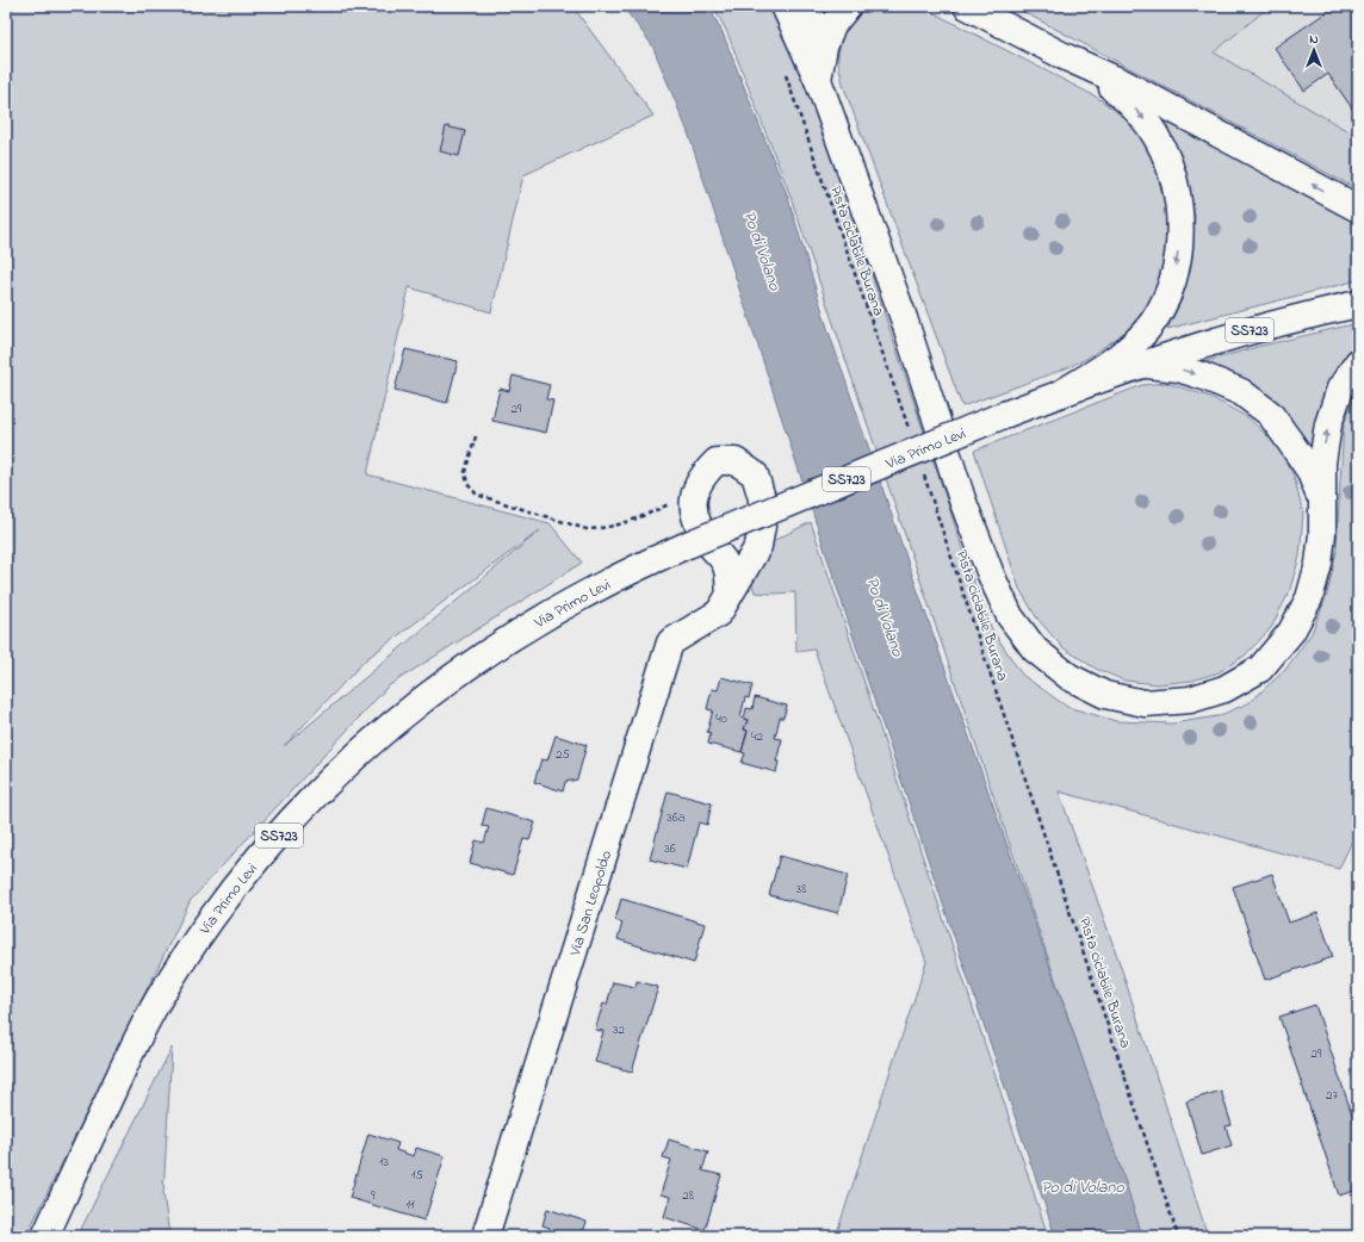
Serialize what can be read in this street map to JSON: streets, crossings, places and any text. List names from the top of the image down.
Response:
{
  "streets": {
    "main road": ["SS723", "Via Primo Levi", "Via San Leopoldo"],
    "path": ["Pista ciclabile Burana"]
  },
  "water": ["Po di Volano"],
  "house_numbers": [
    "29",
    "40",
    "42",
    "25",
    "36a",
    "36",
    "38",
    "32",
    "29",
    "27",
    "13",
    "15",
    "9",
    "28",
    "11"
  ],
  "north": "top"
}
